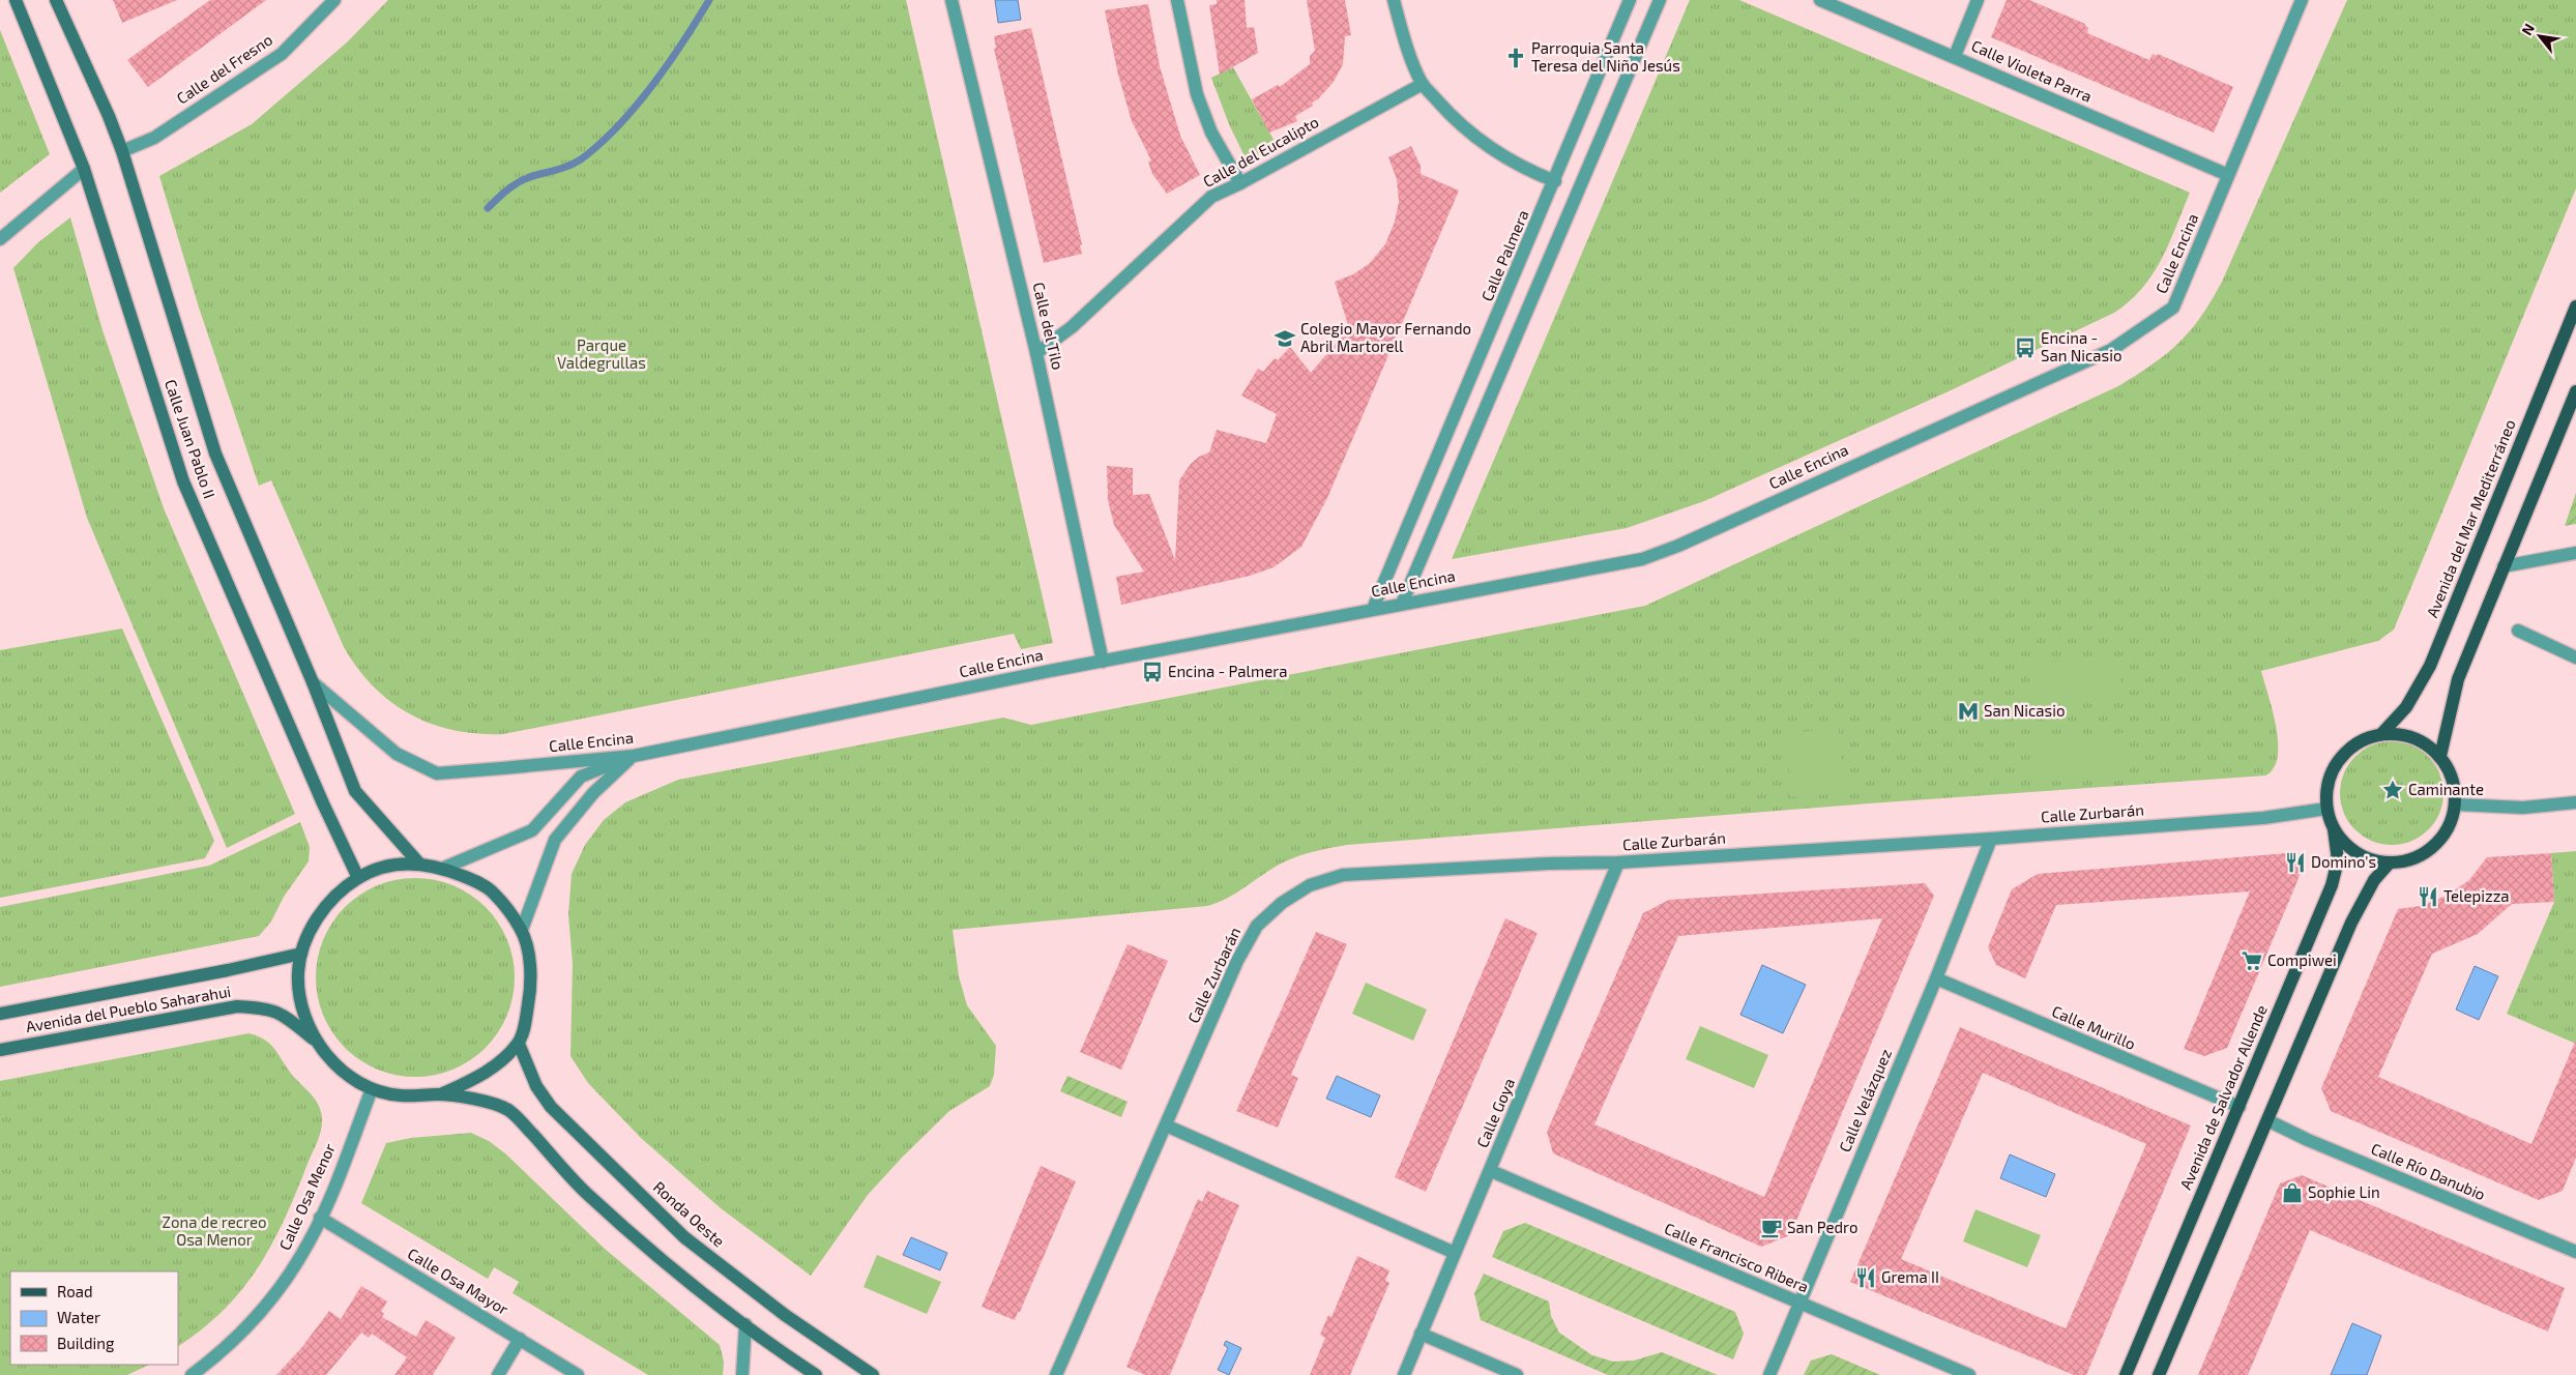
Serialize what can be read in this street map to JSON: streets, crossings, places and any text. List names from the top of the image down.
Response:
{
  "streets": {
    "main road": [
      "Calle Juan Pablo II",
      "Avenida del Mar Mediterráneo",
      "Avenida del Pueblo Saharahui",
      "Avenida de Salvador Allende",
      "Ronda Oeste"
    ],
    "street": [
      "Calle del Fresno",
      "Calle Violeta Parra",
      "Calle del Eucalipto",
      "Calle Encina",
      "Calle Palmera",
      "Calle del Tilo",
      "Calle Zurbarán",
      "Calle Murillo",
      "Calle Velázquez",
      "Calle Goya",
      "Calle Río Danubio",
      "Calle Osa Menor",
      "Calle Francisco Ribera",
      "Calle Osa Mayor"
    ]
  },
  "crossings": [
    ["Calle del Fresno", "Calle Juan Pablo II"],
    ["Calle Violeta Parra", "Calle Encina"],
    ["Calle del Eucalipto", "Calle del Tilo"],
    ["Calle Encina", "Calle Palmera"],
    ["Calle Encina", "Calle del Tilo"],
    ["Calle Encina", "Calle Juan Pablo II"],
    ["Avenida del Mar Mediterráneo", "Calle Zurbarán"],
    ["Avenida del Mar Mediterráneo", "Avenida de Salvador Allende"],
    ["Calle Zurbarán", "Avenida de Salvador Allende"],
    ["Calle Zurbarán", "Calle Velázquez"],
    ["Calle Zurbarán", "Calle Goya"],
    ["Calle Murillo", "Avenida de Salvador Allende"],
    ["Calle Murillo", "Calle Velázquez"],
    ["Calle Velázquez", "Calle Francisco Ribera"],
    ["Calle Goya", "Calle Francisco Ribera"],
    ["Calle Osa Menor", "Calle Osa Mayor"]
  ],
  "parks": ["Parque Valdegrullas", "Zona de recreo Osa Menor"],
  "places": {
    "church": ["Parroquia Santa Teresa del Niño Jesús"],
    "school or university": ["Colegio Mayor Fernando Abril Martorell"],
    "bus stop": ["Encina - San Nicasio", "Encina - Palmera"],
    "metro station": ["San Nicasio"],
    "place": ["Caminante"],
    "restaurant": ["Domino's", "Telepizza", "Grema II"],
    "supermarket": ["Compiwei"],
    "shop": ["Sophie Lin"],
    "cafe": ["San Pedro"]
  },
  "legend": ["Road", "Water", "Building"],
  "north": "top left"
}
